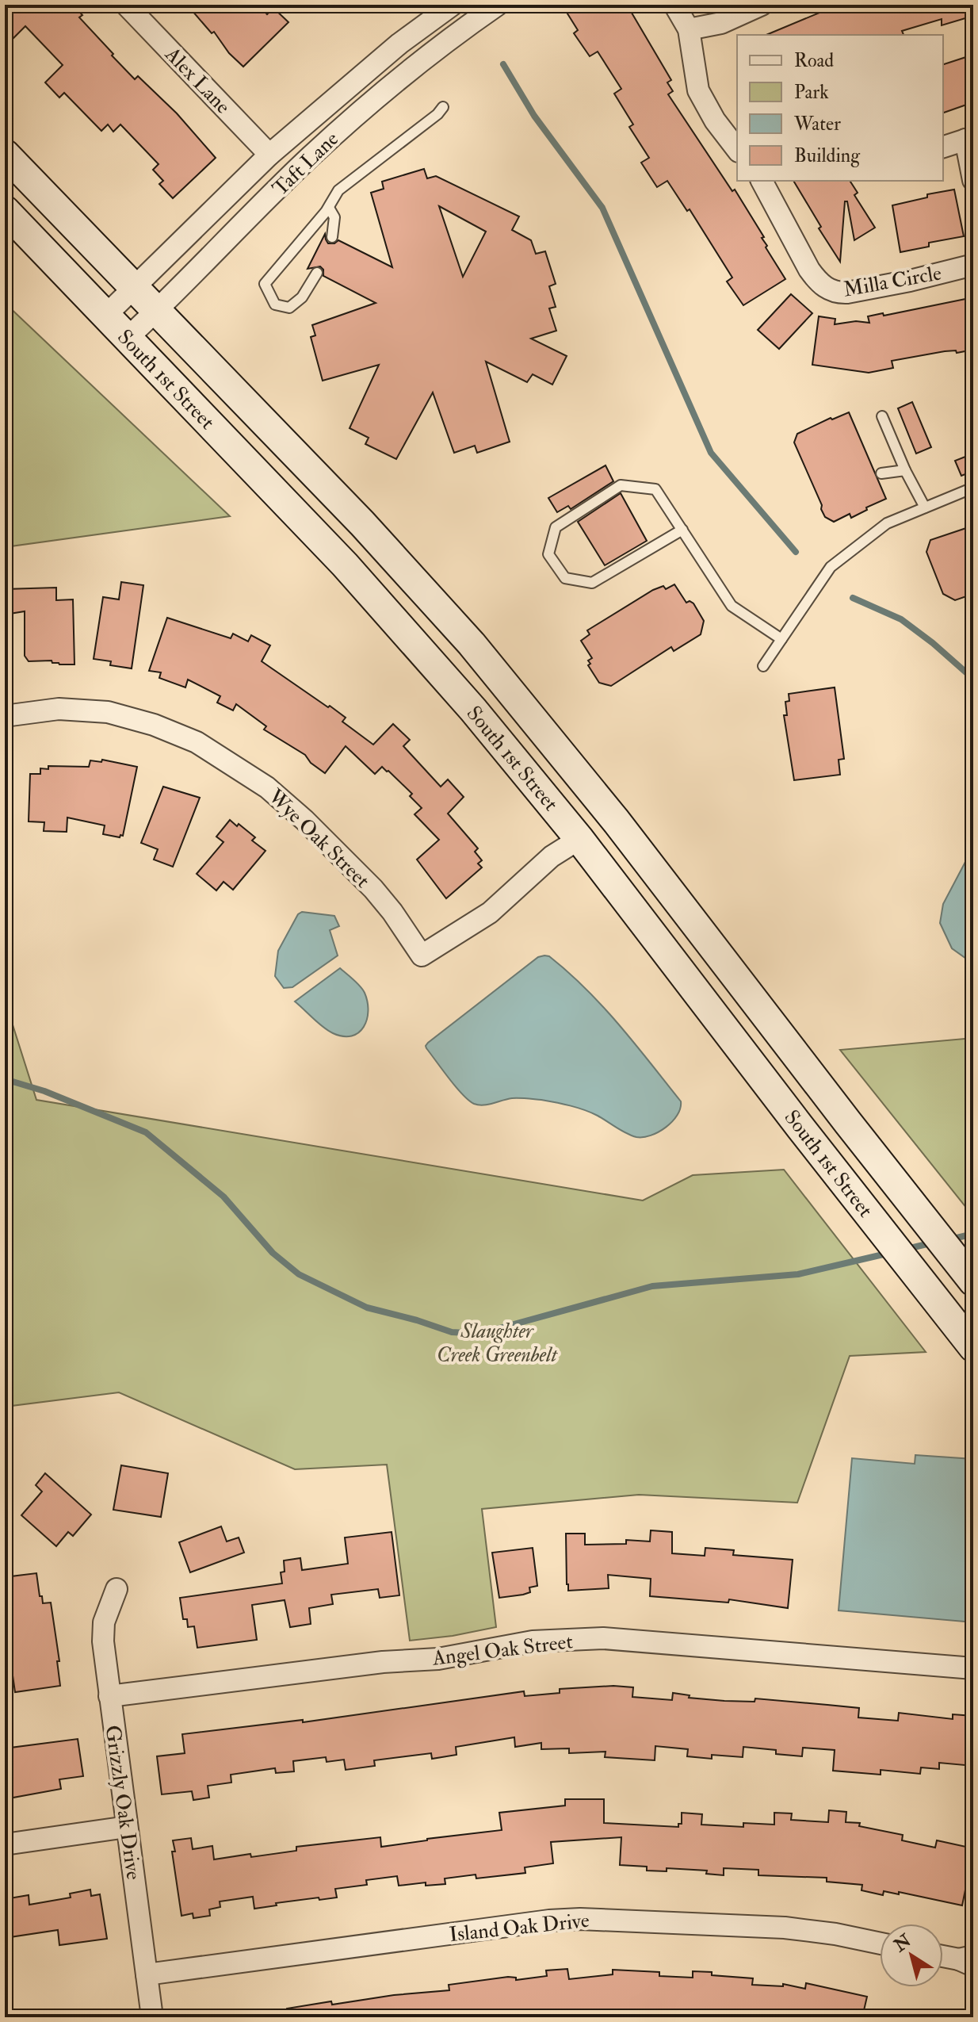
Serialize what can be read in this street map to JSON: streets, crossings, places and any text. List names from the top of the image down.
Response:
{
  "streets": {
    "main road": ["South 1st Street"],
    "street": [
      "Alex Lane",
      "Taft Lane",
      "Milla Circle",
      "Wye Oak Street",
      "Angel Oak Street",
      "Grizzly Oak Drive",
      "Island Oak Drive"
    ]
  },
  "crossings": [
    ["Alex Lane", "Taft Lane"],
    ["Taft Lane", "South 1st Street"],
    ["South 1st Street", "Wye Oak Street"],
    ["Angel Oak Street", "Grizzly Oak Drive"],
    ["Grizzly Oak Drive", "Island Oak Drive"]
  ],
  "parks": ["Slaughter Creek Greenbelt"],
  "legend": [
    "Road",
    "Park",
    "Water",
    "Building"
  ],
  "north": "top left"
}
